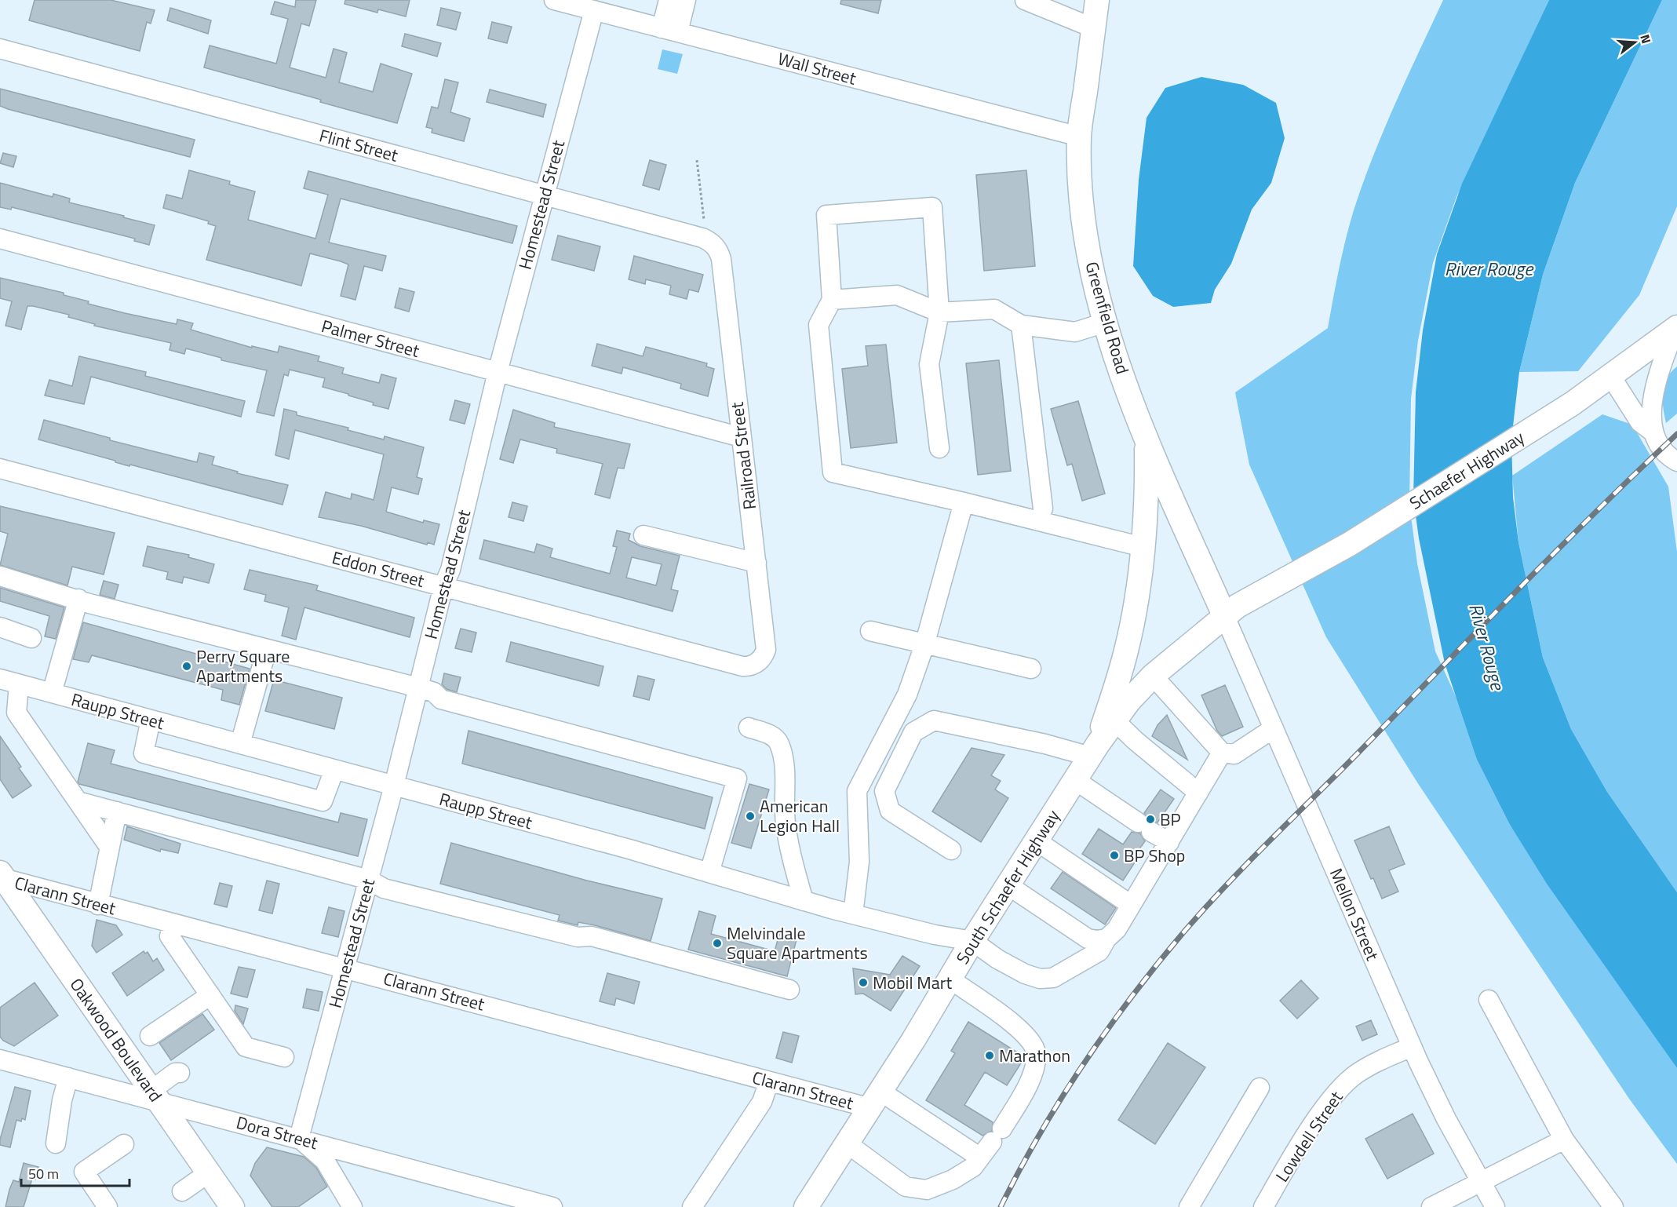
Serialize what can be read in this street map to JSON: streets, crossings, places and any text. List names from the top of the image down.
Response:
{
  "streets": {
    "main road": [
      "Greenfield Road",
      "Schaefer Highway",
      "South Schaefer Highway",
      "Oakwood Boulevard"
    ],
    "street": [
      "Wall Street",
      "Flint Street",
      "Homestead Street",
      "Palmer Street",
      "Railroad Street",
      "Eddon Street",
      "Raupp Street",
      "Clarann Street",
      "Mellon Street",
      "Dora Street",
      "Lowdell Street"
    ]
  },
  "crossings": [
    ["Wall Street", "Homestead Street"],
    ["Wall Street", "Greenfield Road"],
    ["Flint Street", "Homestead Street"],
    ["Flint Street", "Railroad Street"],
    ["Homestead Street", "Palmer Street"],
    ["Homestead Street", "Eddon Street"],
    ["Homestead Street", "Raupp Street"],
    ["Homestead Street", "Clarann Street"],
    ["Homestead Street", "Dora Street"],
    ["Greenfield Road", "South Schaefer Highway"],
    ["Greenfield Road", "Mellon Street"],
    ["Palmer Street", "Railroad Street"],
    ["Railroad Street", "Eddon Street"],
    ["Schaefer Highway", "South Schaefer Highway"],
    ["Raupp Street", "South Schaefer Highway"],
    ["South Schaefer Highway", "Clarann Street"],
    ["South Schaefer Highway", "Mellon Street"],
    ["Clarann Street", "Oakwood Boulevard"],
    ["Mellon Street", "Lowdell Street"],
    ["Oakwood Boulevard", "Dora Street"]
  ],
  "water": ["River Rouge"],
  "places": [
    "Perry Square Apartments",
    "American Legion Hall",
    "BP",
    "BP Shop",
    "Melvindale Square Apartments",
    "Mobil Mart",
    "Marathon"
  ],
  "scale_bar": "50 m",
  "north": "right"
}
